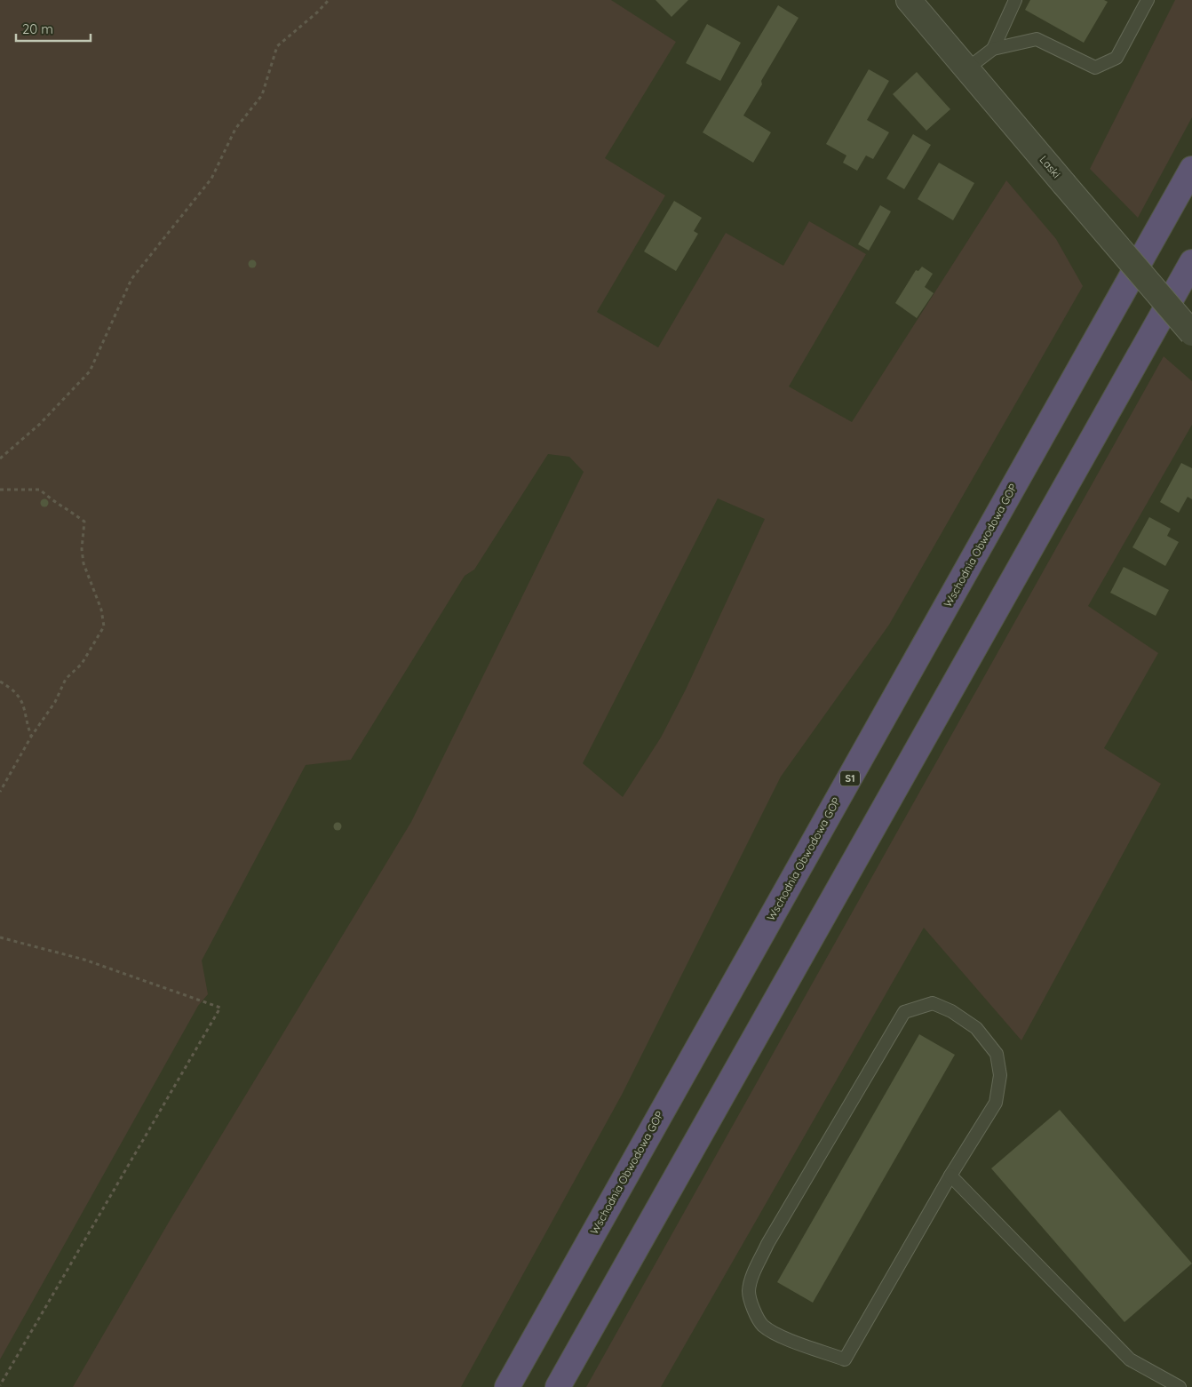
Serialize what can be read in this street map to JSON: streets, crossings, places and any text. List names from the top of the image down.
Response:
{
  "streets": {
    "highway": ["Wschodnia Obwodowa GOP", "S1"],
    "street": ["Laski"]
  },
  "scale_bar": "20 m"
}
